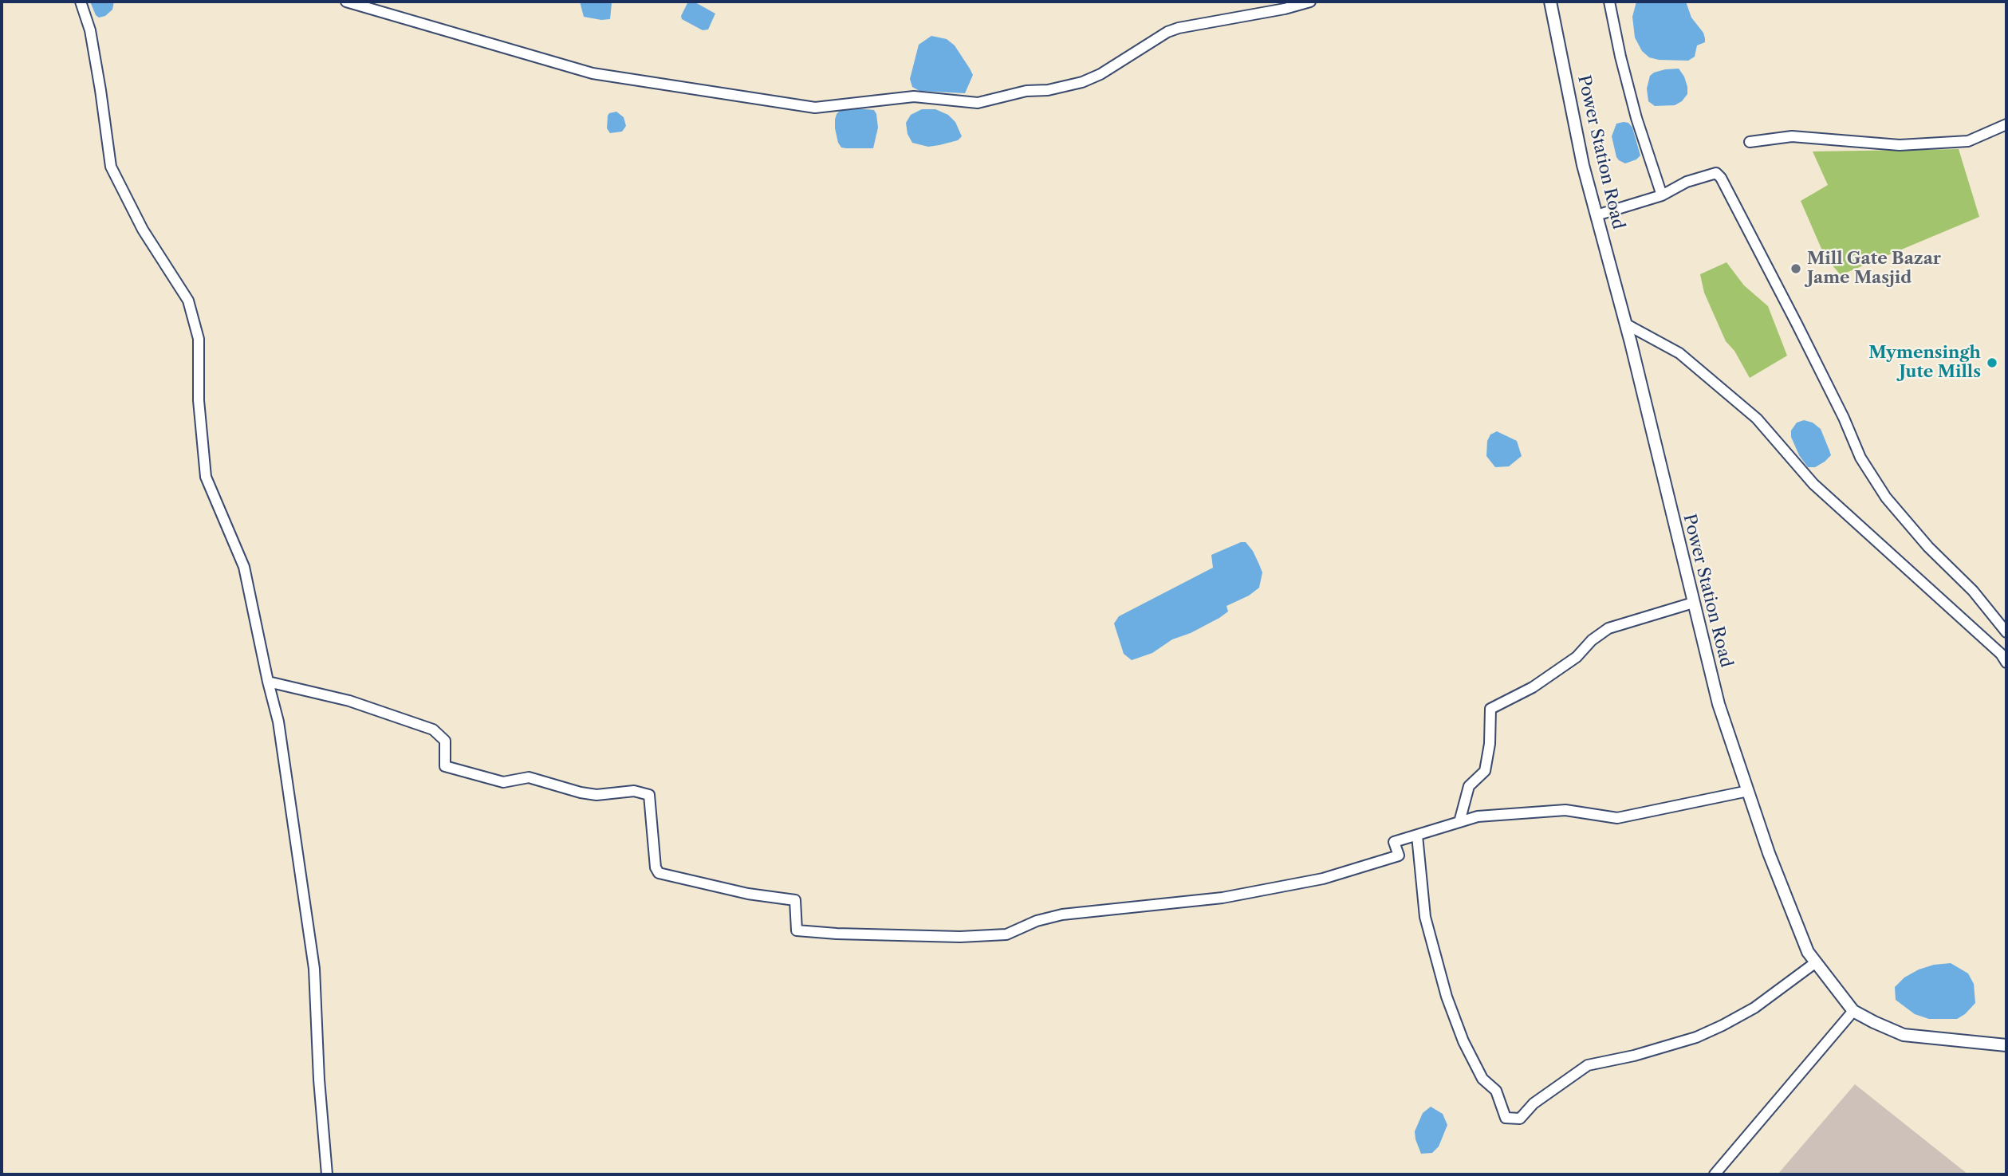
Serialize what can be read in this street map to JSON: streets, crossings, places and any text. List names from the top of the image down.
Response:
{
  "streets": {
    "main road": ["Power Station Road"]
  },
  "places": ["Mill Gate Bazar Jame Masjid", "Mymensingh Jute Mills"]
}
